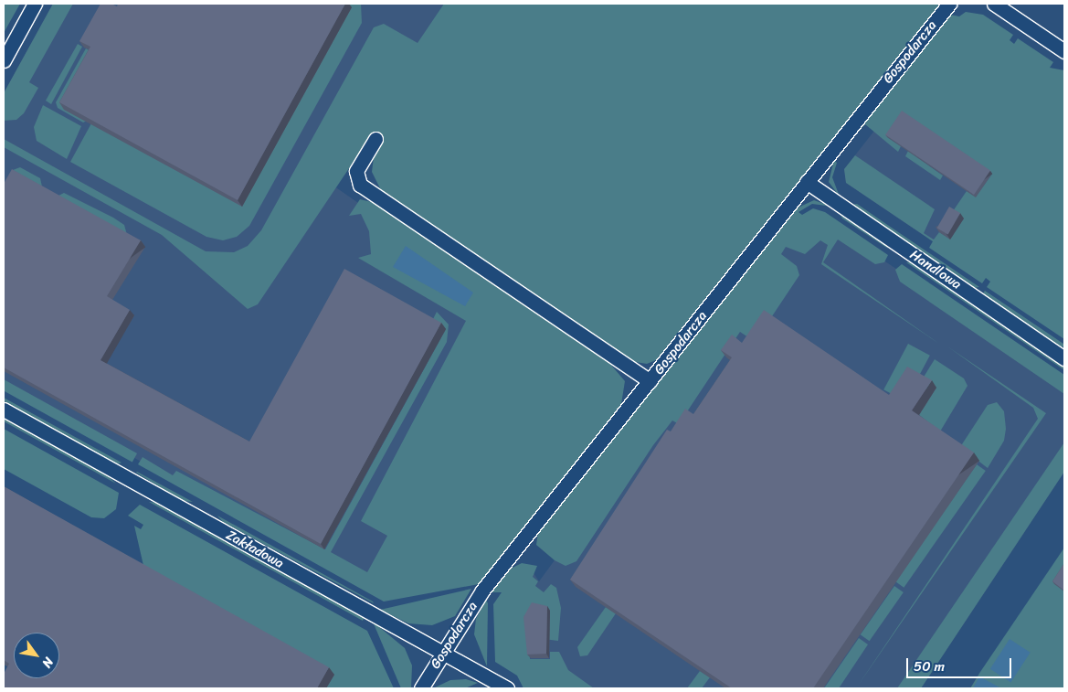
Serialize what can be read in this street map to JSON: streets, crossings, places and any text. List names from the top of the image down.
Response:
{
  "streets": {
    "street": ["Gospodarcza", "Handlowa", "Zakładowa"]
  },
  "crossings": [
    ["Gospodarcza", "Handlowa"],
    ["Gospodarcza", "Zakładowa"]
  ],
  "scale_bar": "50 m",
  "north": "bottom right"
}
